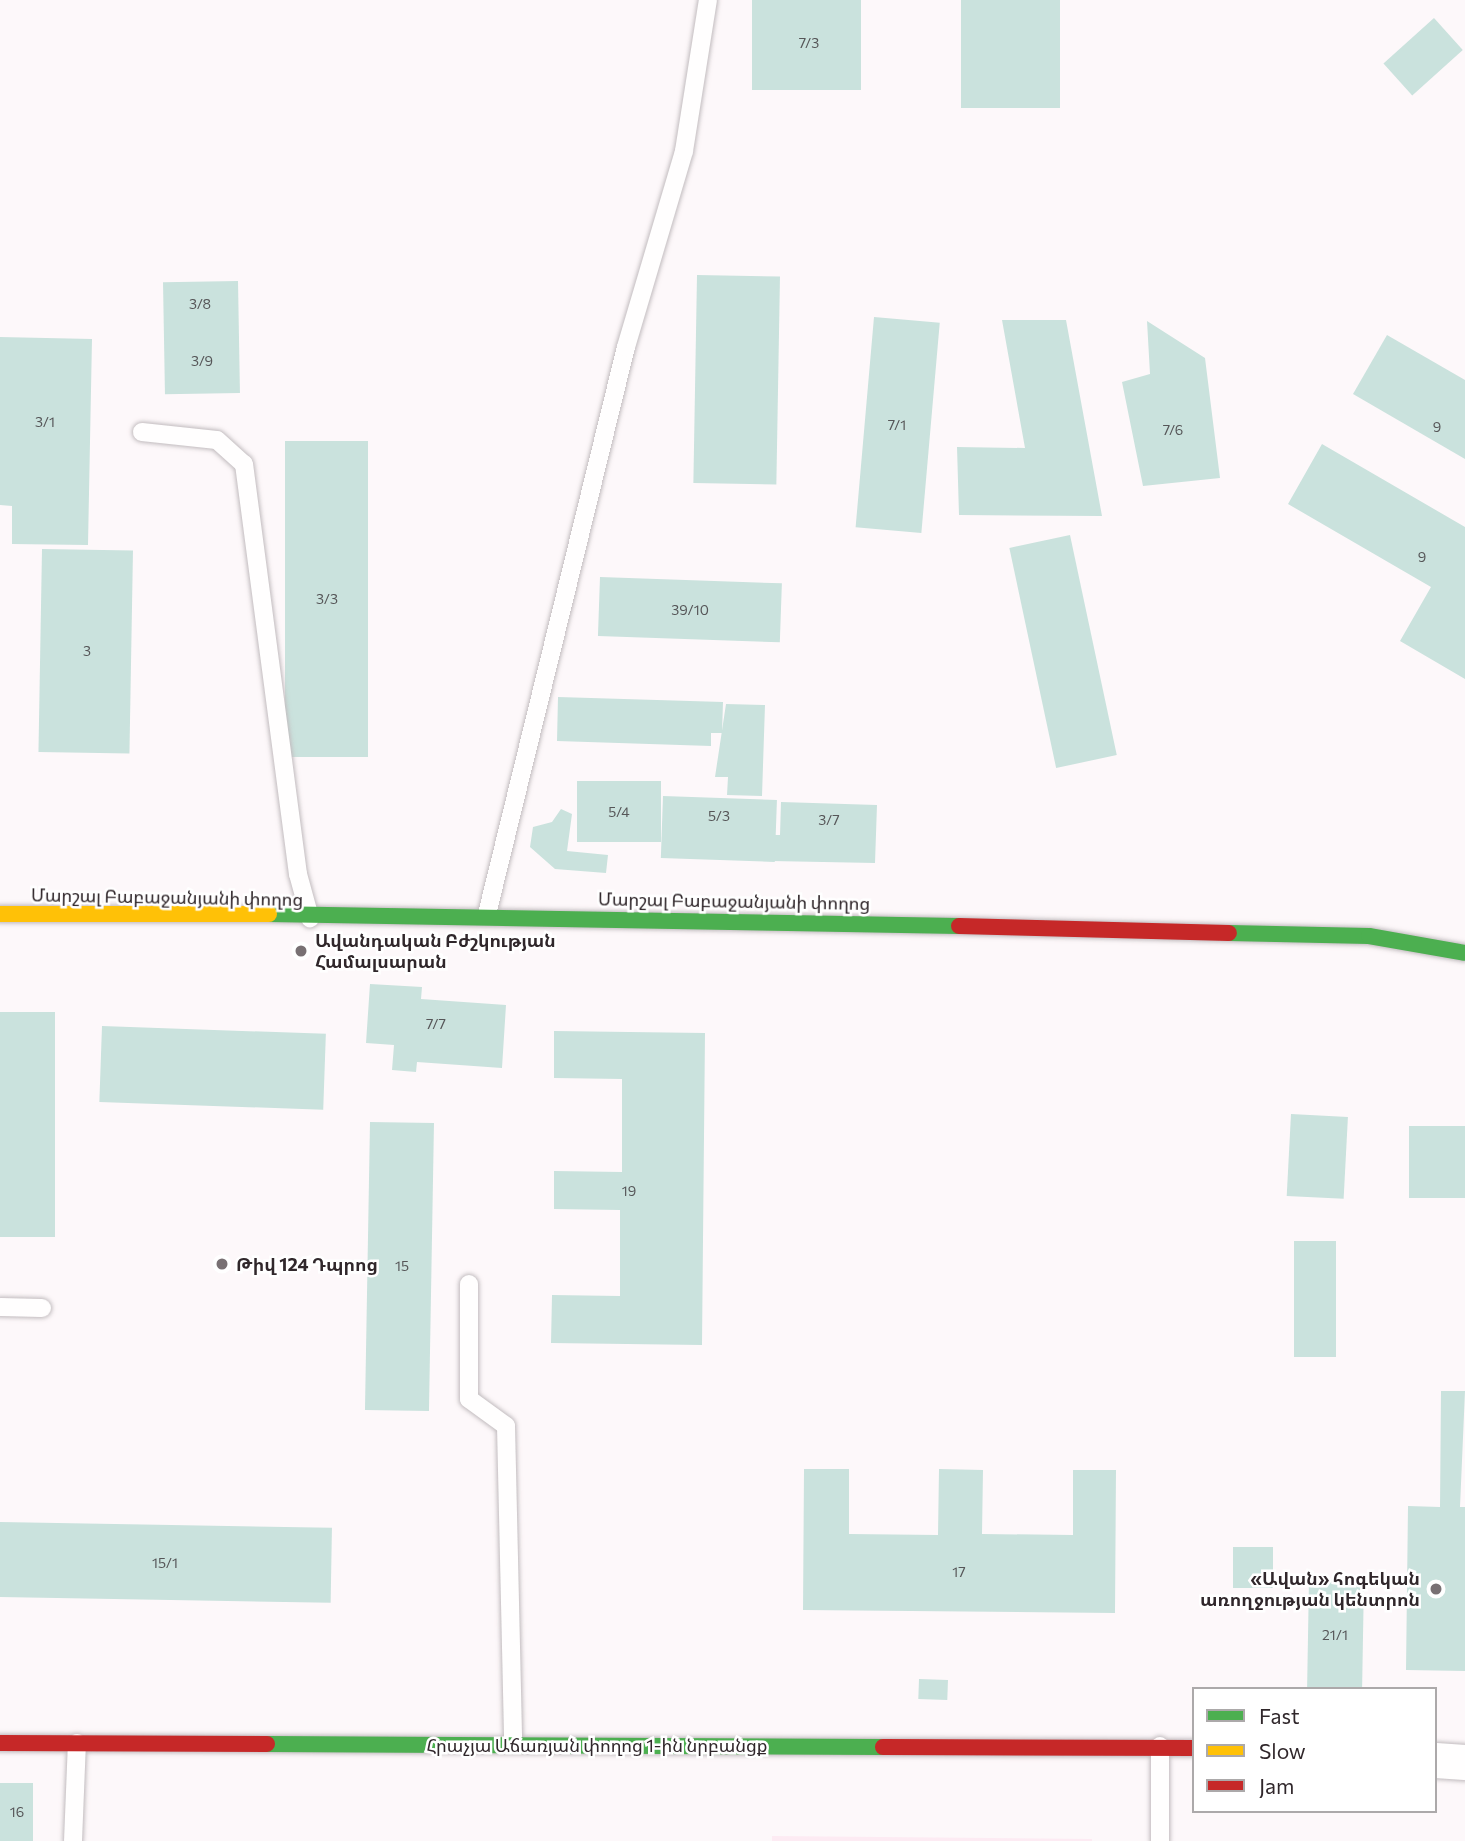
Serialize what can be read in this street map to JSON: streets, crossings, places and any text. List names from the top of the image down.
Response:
{
  "streets": {
    "main road": ["Մարշալ Բաբաջանյանի փողոց", "Հրաչյա Աճառյան փողոց 1-ին նրբանցք"]
  },
  "places": ["Ավանդական Բժշկության Համալսարան", "Թիվ 124 Դպրոց", "«Ավան» հոգեկան առողջության կենտրոն"],
  "house_numbers": [
    "7/3",
    "3/8",
    "3/9",
    "3/1",
    "7/1",
    "9",
    "7/6",
    "9",
    "3/3",
    "39/10",
    "3",
    "5/4",
    "5/3",
    "3/7",
    "7/7",
    "19",
    "15",
    "15/1",
    "17",
    "21/1",
    "16"
  ],
  "legend": ["Fast", "Slow", "Jam"]
}
